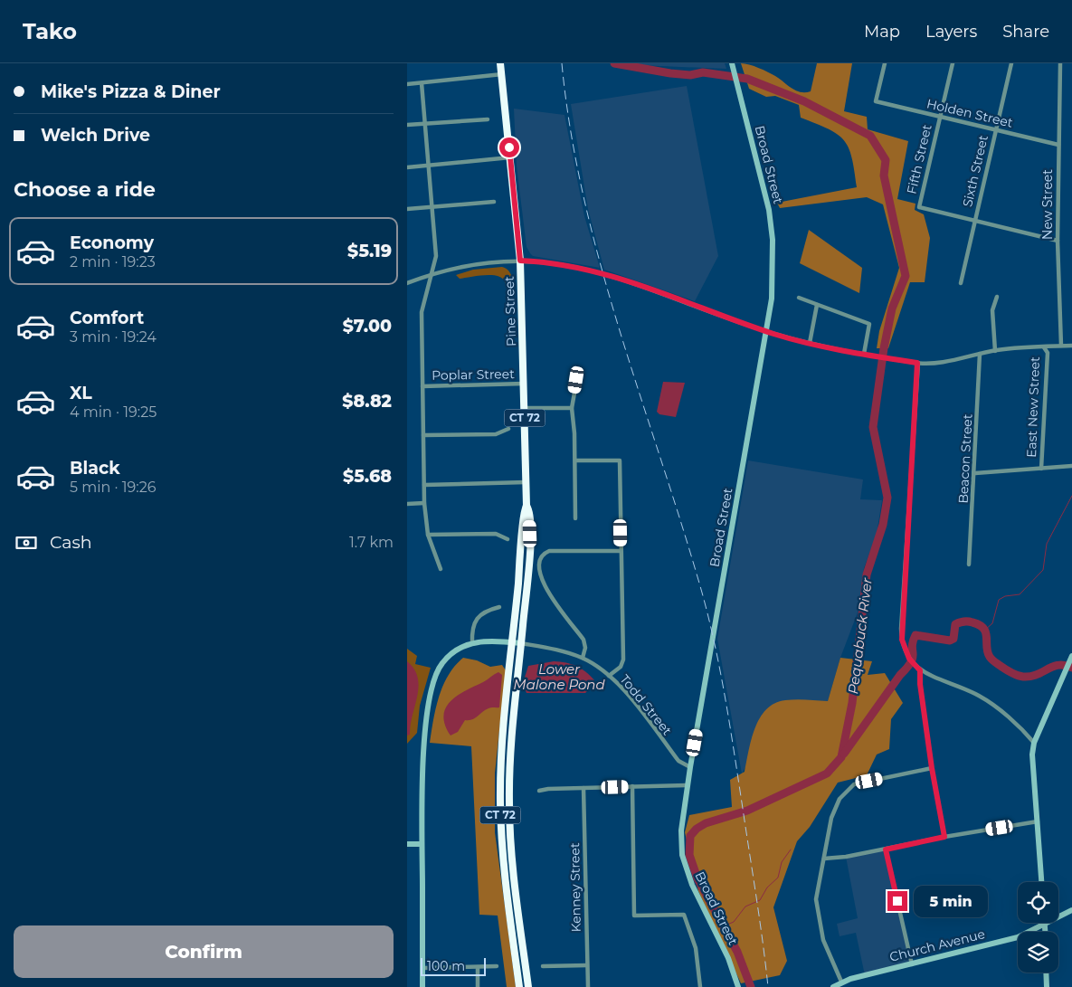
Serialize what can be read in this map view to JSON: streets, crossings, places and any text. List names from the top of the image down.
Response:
{
  "streets": {
    "highway": ["Pine Street", "CT 72"],
    "main road": ["Broad Street", "Church Avenue"],
    "street": [
      "Holden Street",
      "Fifth Street",
      "Sixth Street",
      "New Street",
      "Poplar Street",
      "East New Street",
      "Beacon Street",
      "Todd Street",
      "Kenney Street"
    ]
  },
  "crossings": [
    ["Holden Street", "Fifth Street"],
    ["Holden Street", "Sixth Street"],
    ["Holden Street", "New Street"],
    ["Fifth Street", "Sixth Street"],
    ["Broad Street", "Todd Street"],
    ["Pine Street", "Poplar Street"],
    ["Pine Street", "CT 72"],
    ["Pine Street", "Todd Street"],
    ["CT 72", "Todd Street"]
  ],
  "water": ["Pequabuck River", "Lower Malone Pond"],
  "scale_bar": "100 m",
  "page": {
    "header": "Tako",
    "nav": ["Map", "Layers", "Share"],
    "banner": ["Mike's Pizza & Diner", "Welch Drive"],
    "heading": "Choose a ride",
    "list": [
      {
        "name": "Economy",
        "note": "2 min · 19:23",
        "value": "$5.19"
      },
      {
        "name": "Comfort",
        "note": "3 min · 19:24",
        "value": "$7.00"
      },
      {
        "name": "XL",
        "note": "4 min · 19:25",
        "value": "$8.82"
      },
      {
        "name": "Black",
        "note": "5 min · 19:26",
        "value": "$5.68"
      }
    ],
    "pay": ["Cash", "1.7 km"],
    "bubble": "5 min",
    "buttons": "Confirm",
    "scale": "100 m"
  }
}
